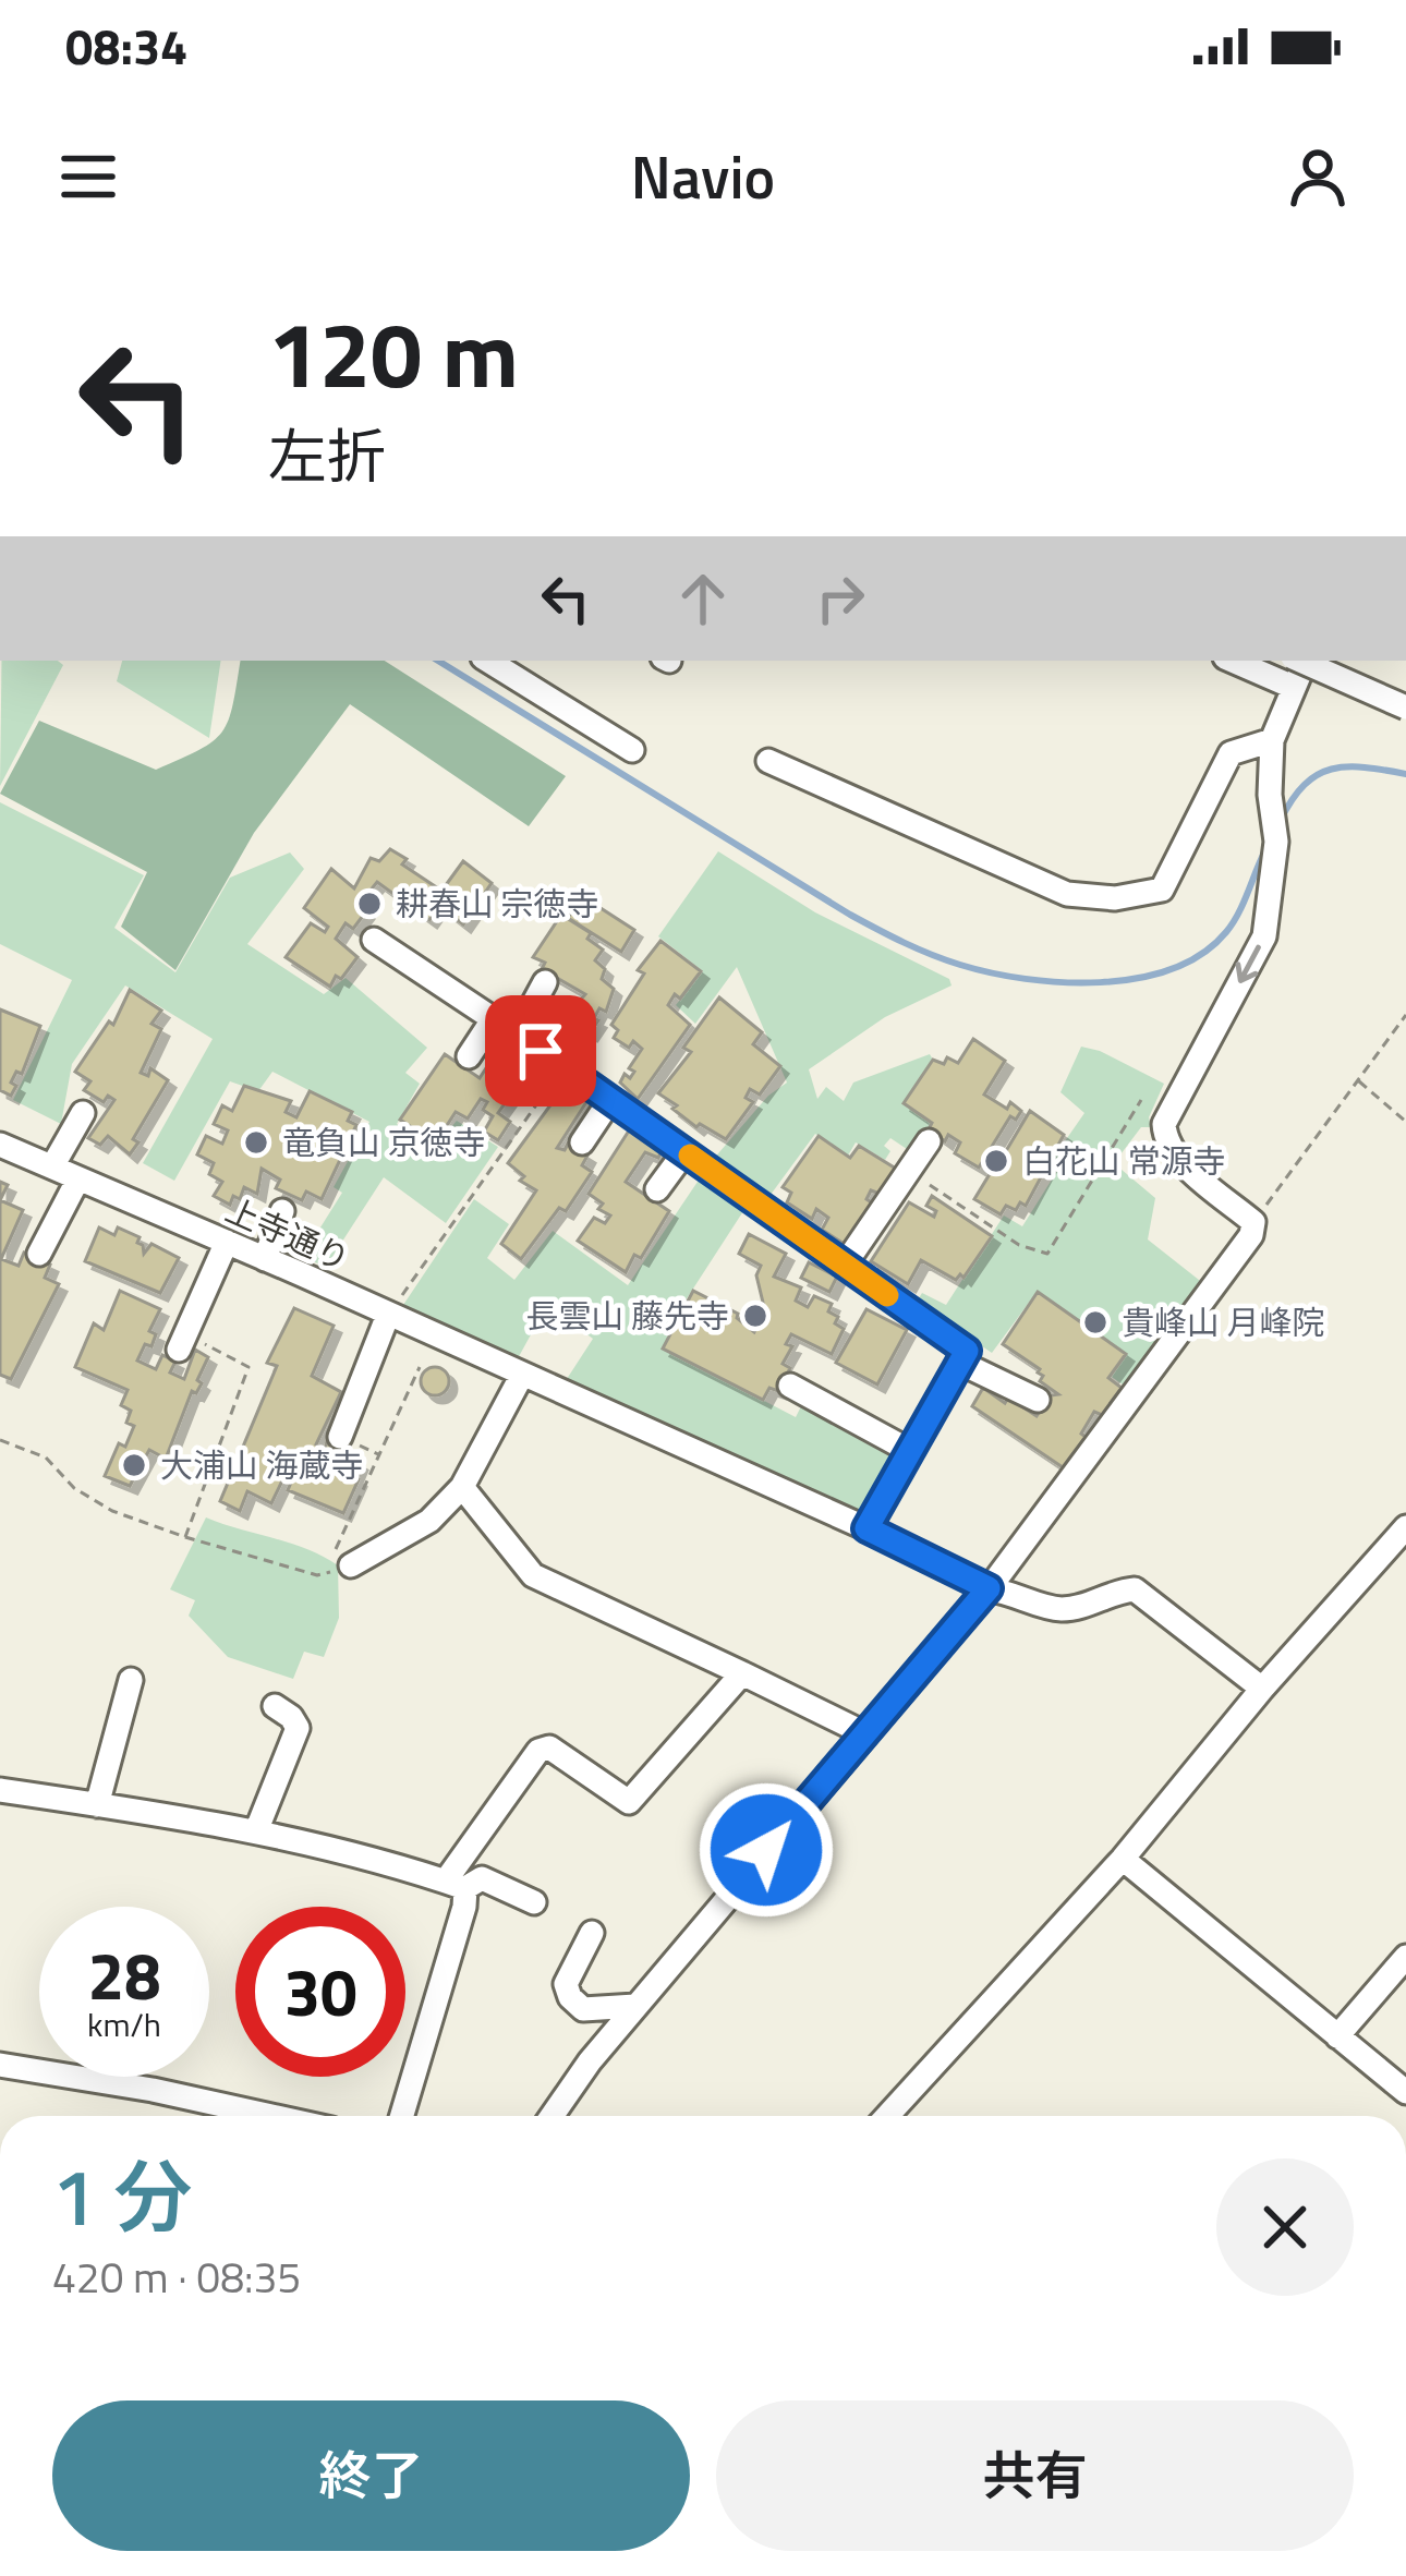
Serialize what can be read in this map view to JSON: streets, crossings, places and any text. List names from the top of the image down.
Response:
{
  "streets": {
    "street": ["上寺通り"]
  },
  "places": [
    "耕春山 宗徳寺",
    "竜負山 京徳寺",
    "白花山 常源寺",
    "長雲山 藤先寺",
    "貴峰山 月峰院",
    "大浦山 海蔵寺"
  ],
  "page": {
    "status": "08:34",
    "header": "Navio",
    "turn": ["120 m", "左折"],
    "speed": "28 km/h",
    "limit": "30",
    "heading": ["1 分", "420 m · 08:35"],
    "buttons": ["終了", "共有"]
  }
}
